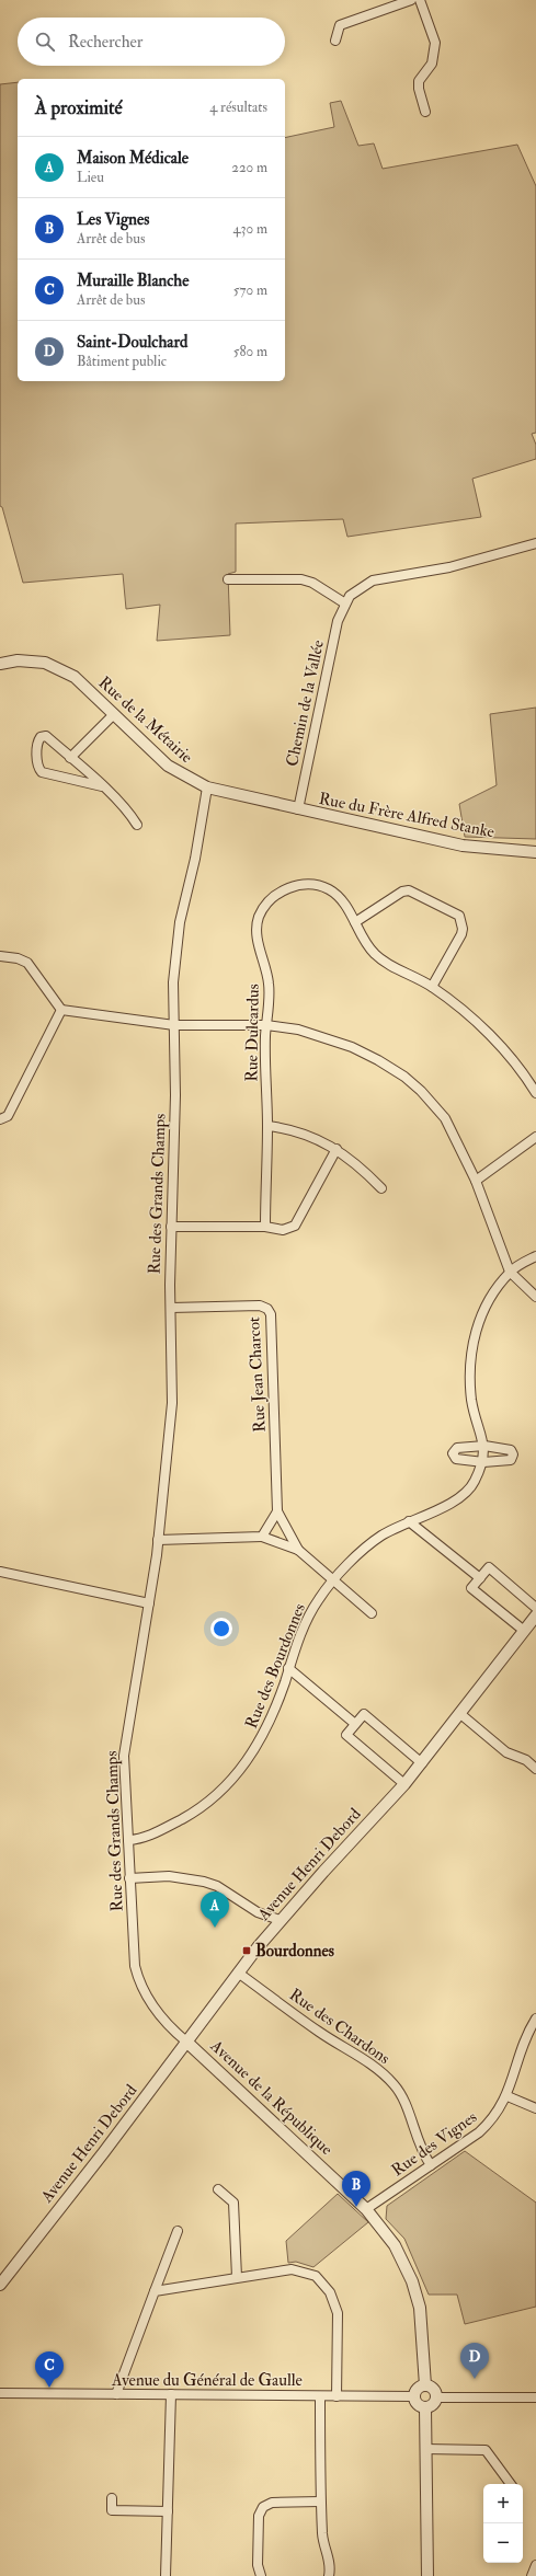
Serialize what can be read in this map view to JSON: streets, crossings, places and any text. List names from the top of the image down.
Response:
{
  "streets": {
    "street": [
      "Chemin de la Vallée",
      "Rue de la Métairie",
      "Rue du Frère Alfred Stanke",
      "Rue Dulcardus",
      "Rue des Grands Champs",
      "Rue Jean Charcot",
      "Rue des Bourdonnes",
      "Avenue Henri Debord",
      "Rue des Chardons",
      "Avenue de la République",
      "Rue des Vignes",
      "Avenue du Général de Gaulle"
    ]
  },
  "crossings": [
    ["Chemin de la Vallée", "Rue de la Métairie"],
    ["Chemin de la Vallée", "Rue du Frère Alfred Stanke"],
    ["Rue de la Métairie", "Rue du Frère Alfred Stanke"],
    ["Rue de la Métairie", "Rue des Grands Champs"],
    ["Rue des Grands Champs", "Rue Jean Charcot"],
    ["Rue des Grands Champs", "Rue des Bourdonnes"],
    ["Rue des Grands Champs", "Avenue Henri Debord"],
    ["Rue des Grands Champs", "Avenue de la République"],
    ["Rue Jean Charcot", "Rue des Bourdonnes"],
    ["Avenue Henri Debord", "Rue des Chardons"],
    ["Avenue Henri Debord", "Avenue de la République"],
    ["Rue des Chardons", "Rue des Vignes"],
    ["Avenue de la République", "Rue des Vignes"],
    ["Avenue de la République", "Avenue du Général de Gaulle"]
  ],
  "places": {
    "transit": ["Bourdonnes"]
  },
  "page": {
    "search": "Rechercher",
    "heading": ["À proximité", "4 résultats"],
    "list": [
      {
        "mark": "A",
        "name": "Maison Médicale",
        "note": "Lieu",
        "value": "220 m"
      },
      {
        "mark": "B",
        "name": "Les Vignes",
        "note": "Arrêt de bus",
        "value": "430 m"
      },
      {
        "mark": "C",
        "name": "Muraille Blanche",
        "note": "Arrêt de bus",
        "value": "570 m"
      },
      {
        "mark": "D",
        "name": "Saint-Doulchard",
        "note": "Bâtiment public",
        "value": "580 m"
      }
    ],
    "pins": [
      "A",
      "B",
      "D",
      "C"
    ],
    "map_buttons": ["+", "−"]
  }
}
